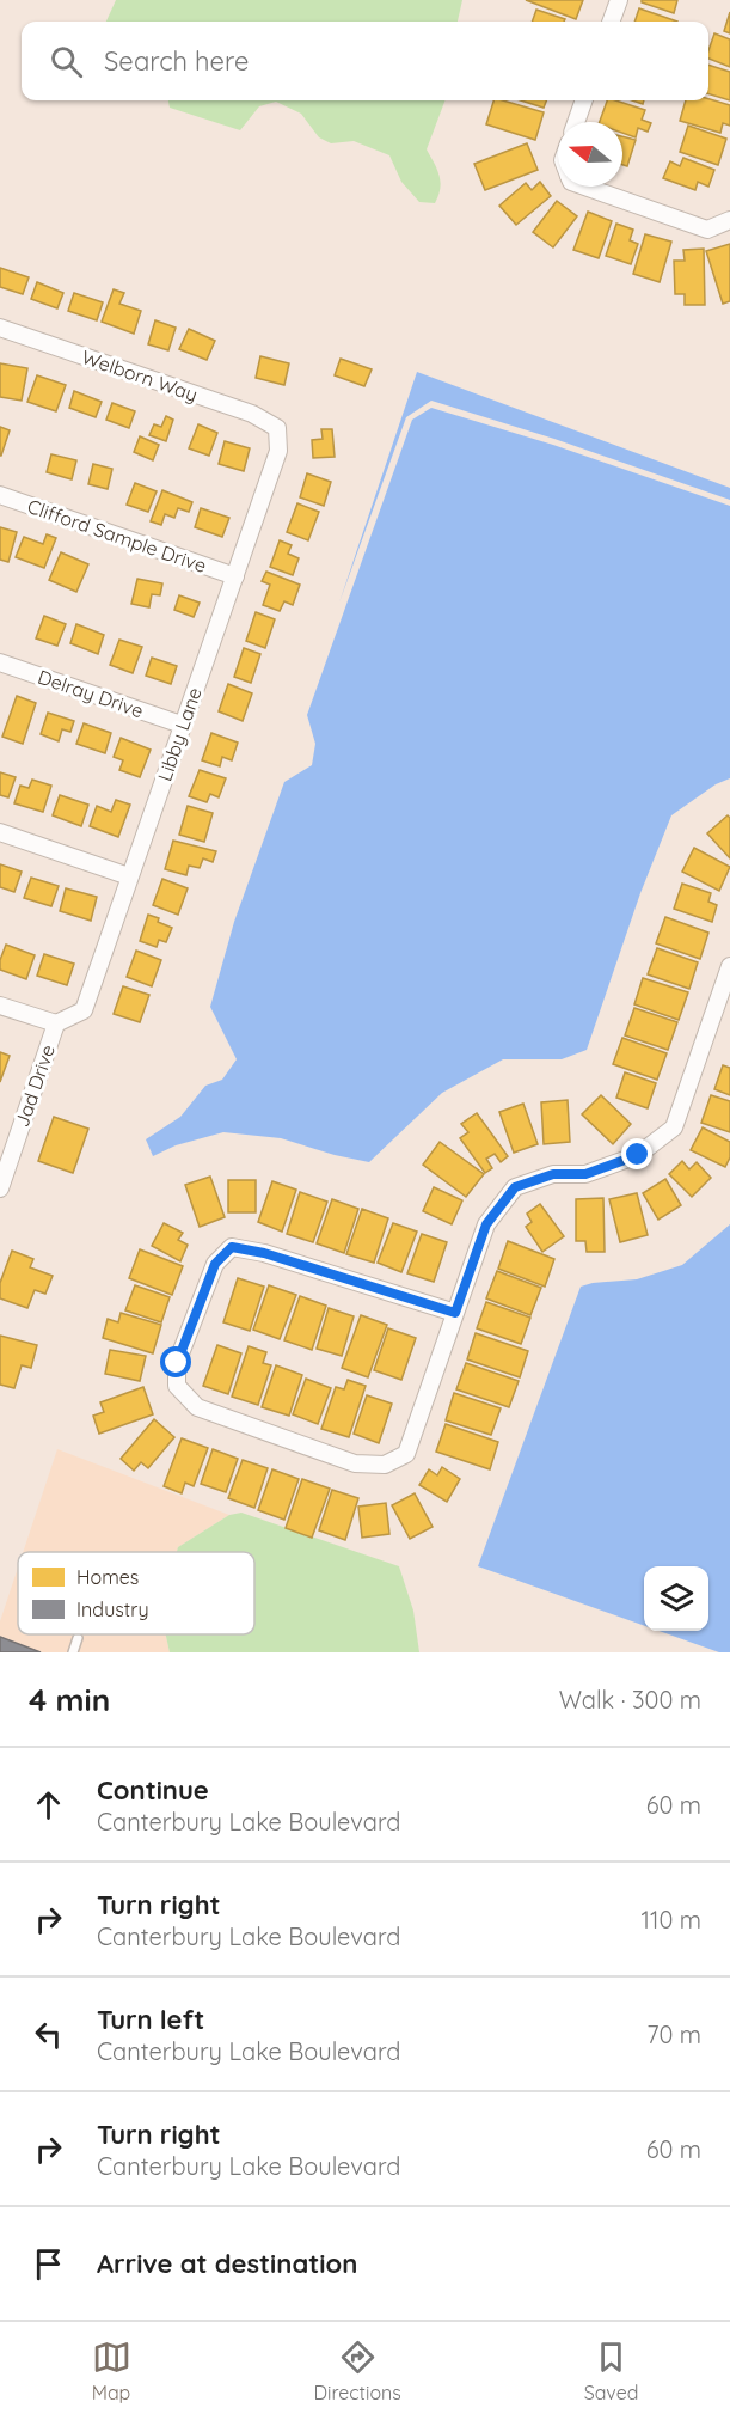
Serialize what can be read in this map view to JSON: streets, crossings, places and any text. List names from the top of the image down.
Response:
{
  "streets": {
    "street": [
      "Welborn Way",
      "Clifford Sample Drive",
      "Delray Drive",
      "Libby Lane",
      "Jad Drive"
    ]
  },
  "crossings": [
    ["Welborn Way", "Libby Lane"],
    ["Clifford Sample Drive", "Libby Lane"],
    ["Delray Drive", "Libby Lane"],
    ["Libby Lane", "Jad Drive"]
  ],
  "legend": ["Homes", "Industry"],
  "north": "left",
  "page": {
    "search": "Search here",
    "heading": ["4 min", "Walk · 300 m"],
    "list": [
      ["Continue", "Canterbury Lake Boulevard", "60 m"],
      ["Turn right", "Canterbury Lake Boulevard", "110 m"],
      ["Turn left", "Canterbury Lake Boulevard", "70 m"],
      ["Turn right", "Canterbury Lake Boulevard", "60 m"],
      "Arrive at destination"
    ],
    "nav": ["Map", "Directions", "Saved"]
  }
}
